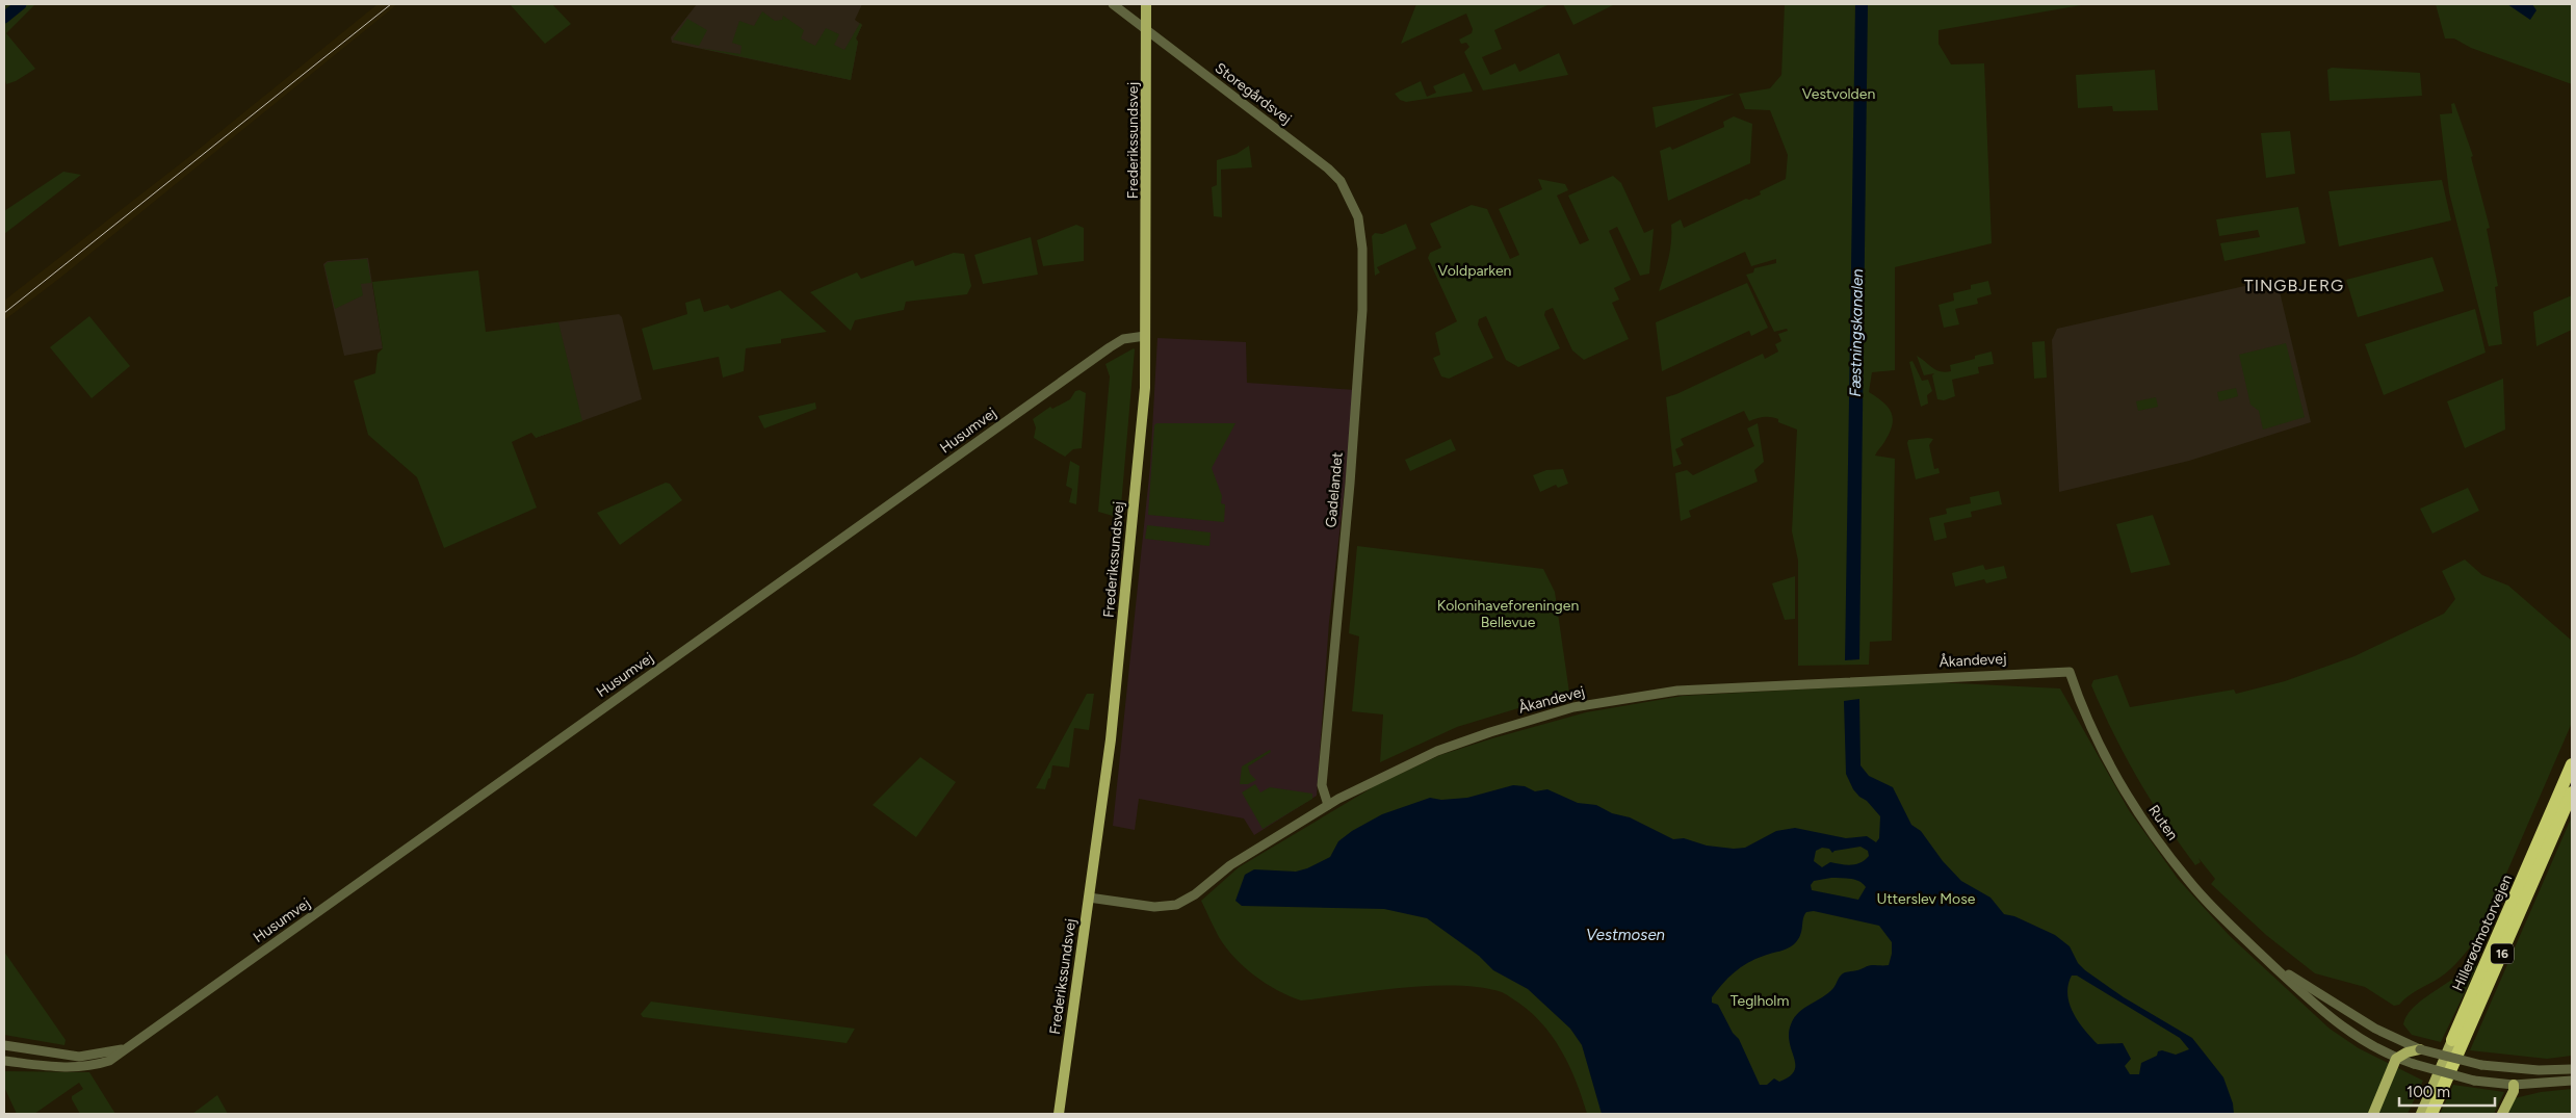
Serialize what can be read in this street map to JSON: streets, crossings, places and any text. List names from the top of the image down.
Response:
{
  "streets": {
    "highway": ["Hillerødmotorvejen", "16"],
    "main road": ["Frederikssundsvej"],
    "street": [
      "Storegårdsvej",
      "Husumvej",
      "Gadelandet",
      "Åkandevej",
      "Ruten"
    ]
  },
  "crossings": [
    ["Storegårdsvej", "Frederikssundsvej"],
    ["Storegårdsvej", "Gadelandet"],
    ["Frederikssundsvej", "Husumvej"],
    ["Frederikssundsvej", "Åkandevej"],
    ["Gadelandet", "Åkandevej"],
    ["Åkandevej", "Ruten"]
  ],
  "districts": ["TINGBJERG"],
  "water": ["Fæstningskanalen", "Vestmosen"],
  "parks": [
    "Vestvolden",
    "Voldparken",
    "Kolonihaveforeningen Bellevue",
    "Utterslev Mose",
    "Teglholm"
  ],
  "scale_bar": "100 m"
}
